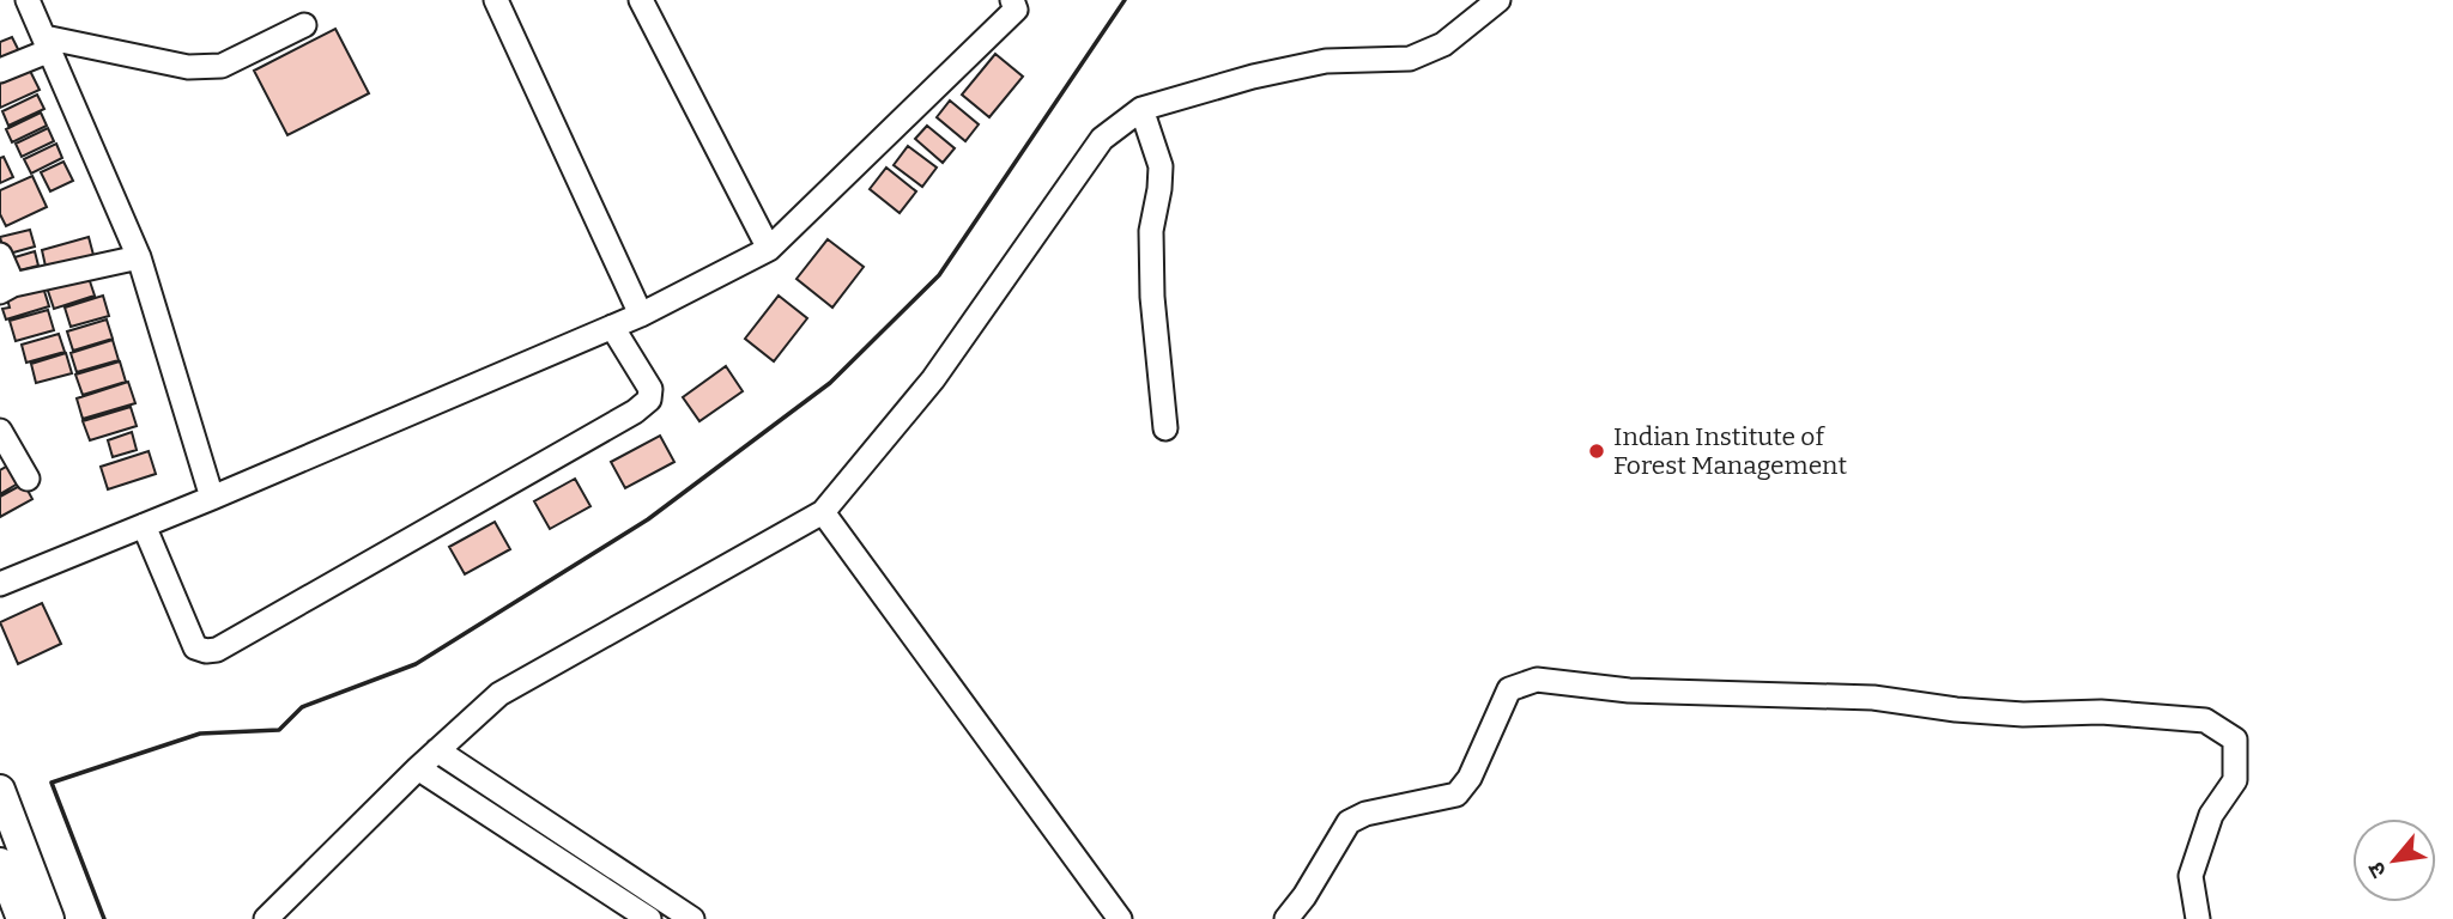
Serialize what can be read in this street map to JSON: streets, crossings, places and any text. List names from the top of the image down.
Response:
{
  "places": ["Indian Institute of Forest Management"],
  "north": "bottom left"
}
